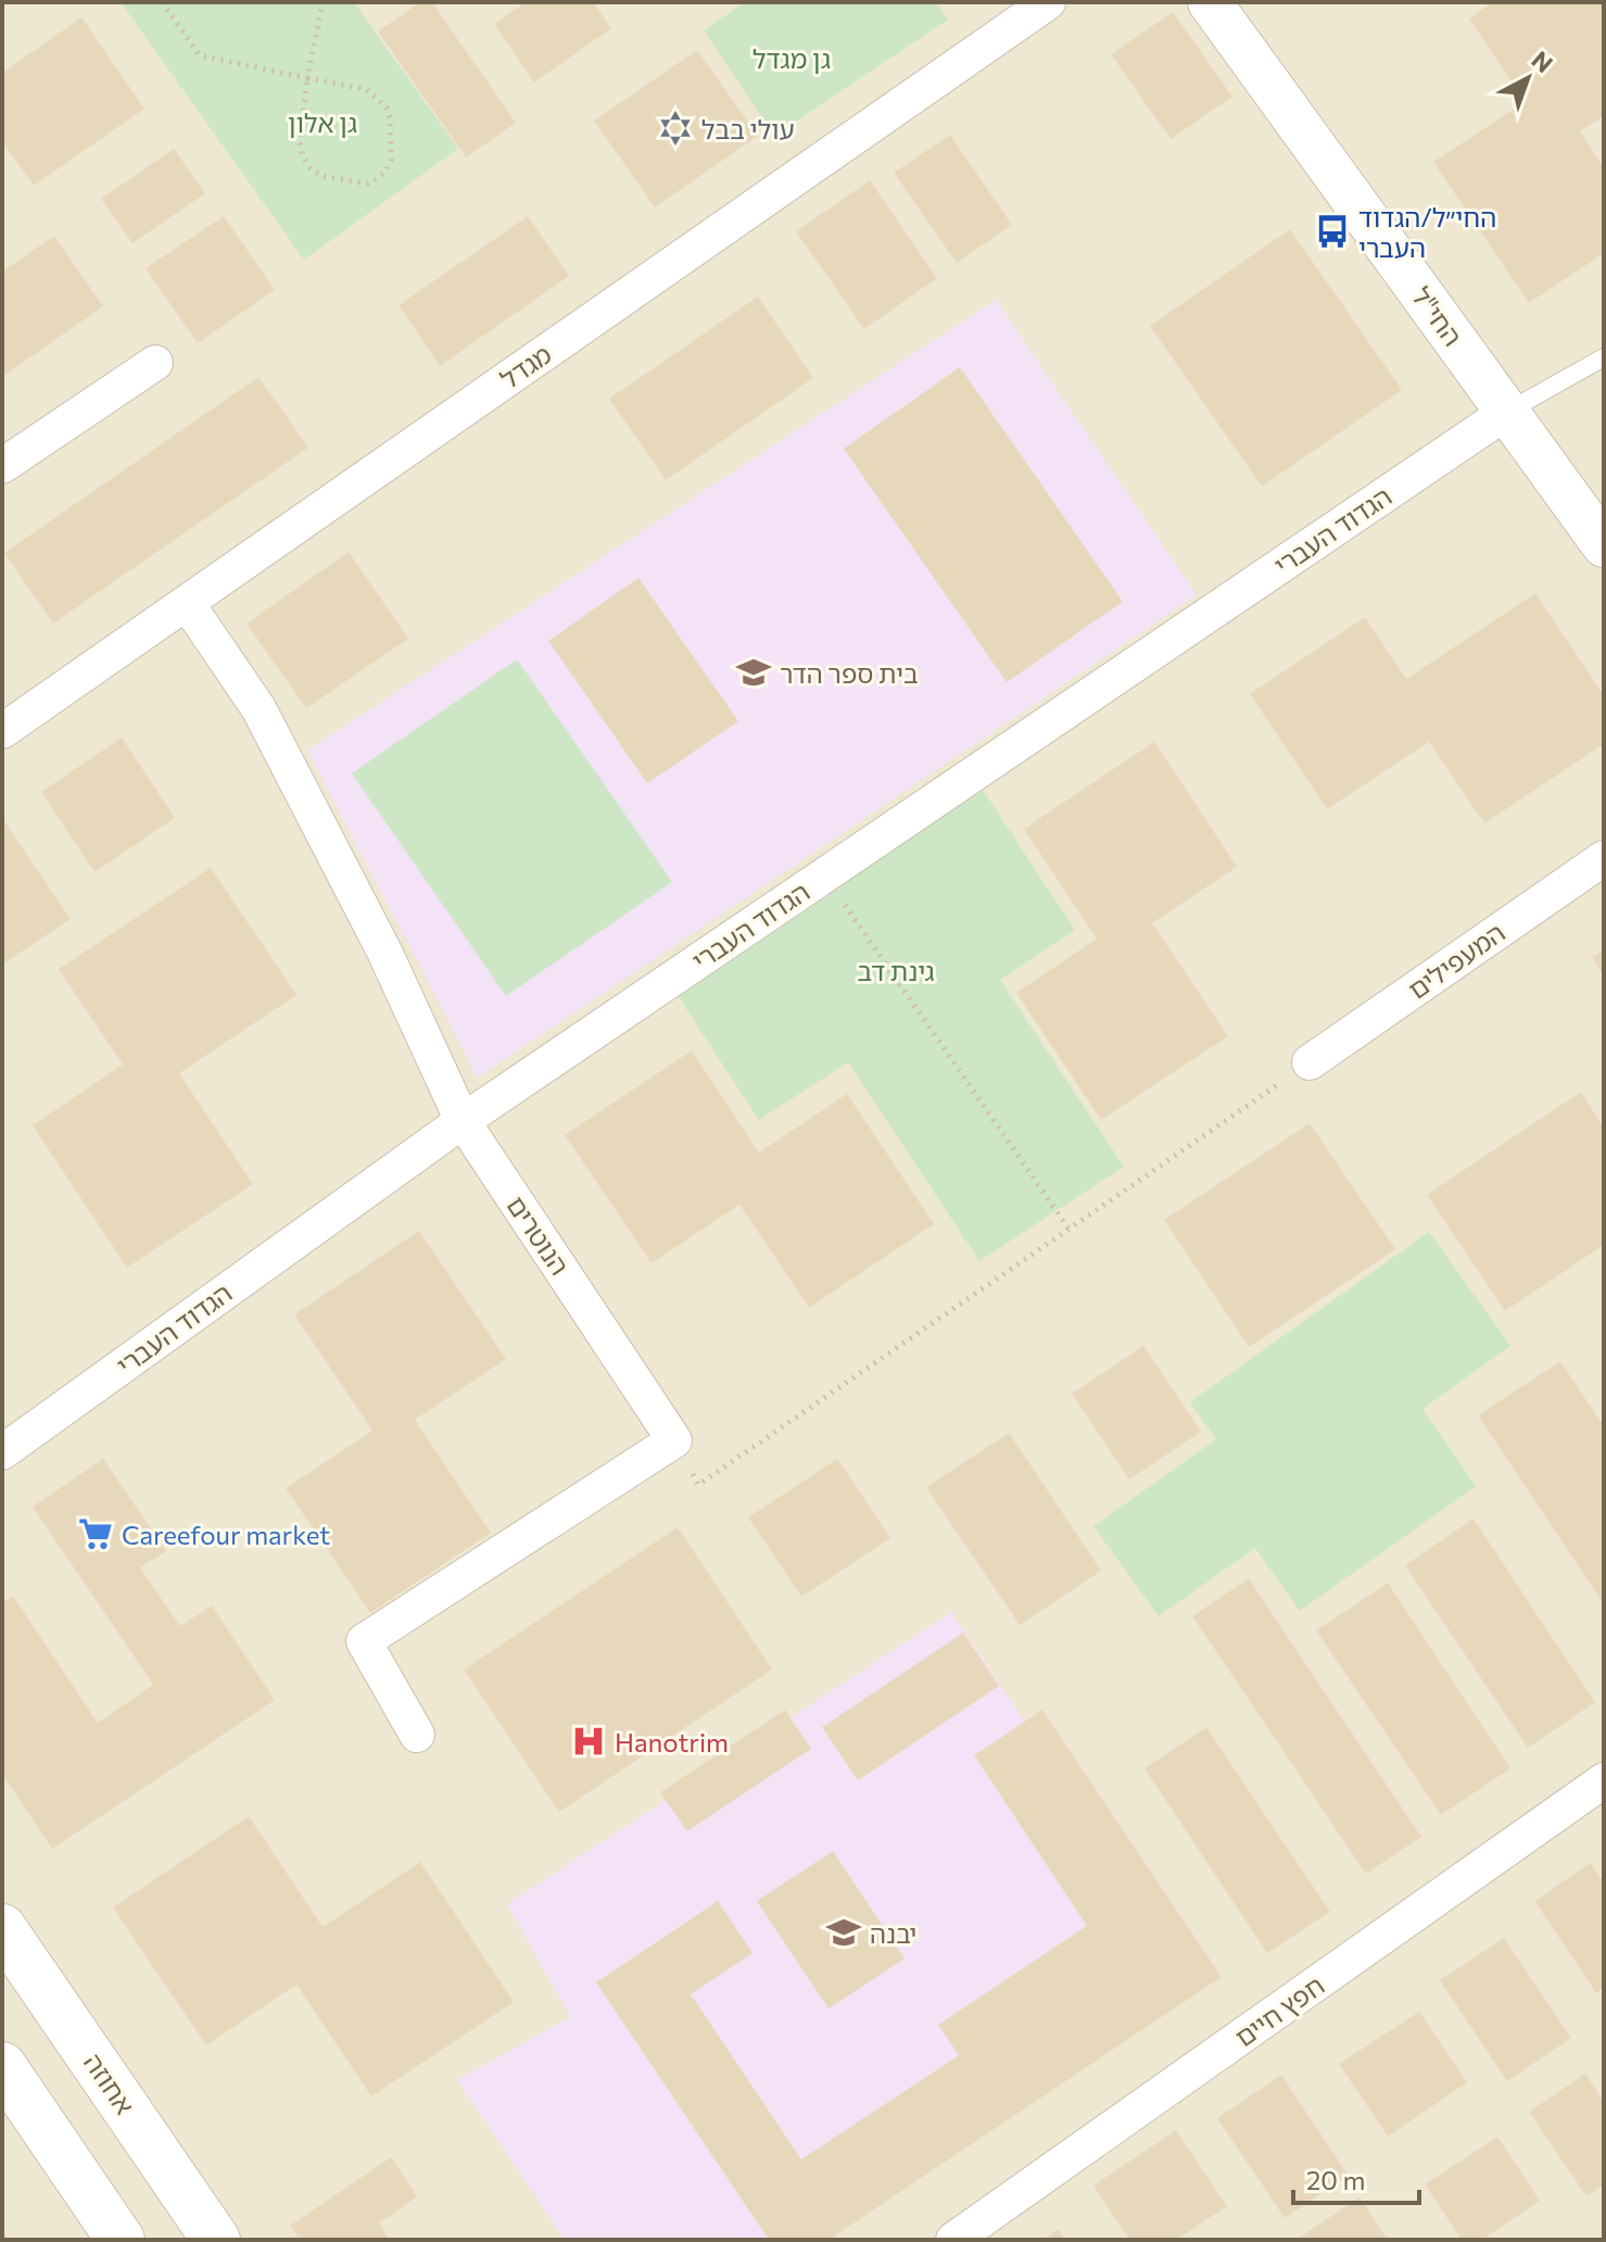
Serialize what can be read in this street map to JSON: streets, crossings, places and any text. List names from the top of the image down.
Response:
{
  "streets": {
    "main road": ["אחוזה"],
    "street": [
      "החי\"ל",
      "מגדל",
      "הגדוד העברי",
      "המעפילים",
      "הנוטרים",
      "חפץ חיים"
    ]
  },
  "crossings": [
    ["החי\"ל", "הגדוד העברי"],
    ["מגדל", "הנוטרים"],
    ["הגדוד העברי", "הנוטרים"]
  ],
  "parks": ["גן מגדל", "גן אלון", "גינת דב"],
  "places": {
    "synagogue": ["עולי בבל"],
    "bus stop": ["החי״ל/הגדוד העברי"],
    "school or university": ["בית ספר הדר", "יבנה"],
    "supermarket": ["Careefour market"],
    "hospital": ["Hanotrim"]
  },
  "scale_bar": "20 m",
  "north": "top right"
}
